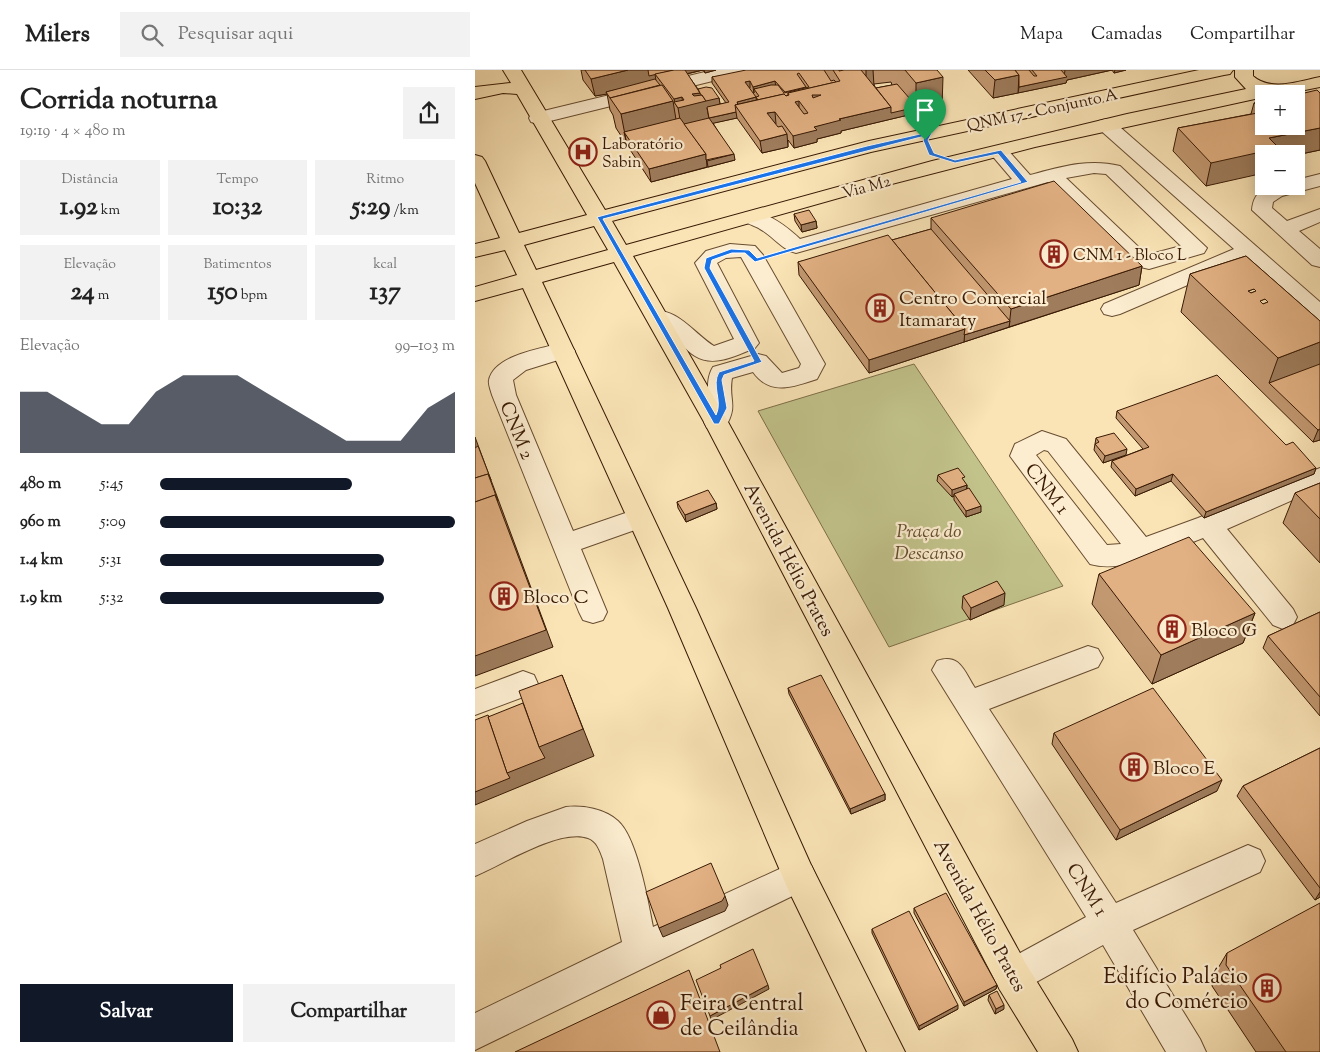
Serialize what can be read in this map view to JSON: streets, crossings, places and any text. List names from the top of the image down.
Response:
{
  "streets": {
    "main road": ["QNM 17 - Conjunto A", "Via M2", "Avenida Hélio Prates"],
    "street": ["CNM 2", "CNM 1"]
  },
  "crossings": [
    ["QNM 17 - Conjunto A", "Avenida Hélio Prates"],
    ["Via M2", "Avenida Hélio Prates"],
    ["CNM 1", "Avenida Hélio Prates"]
  ],
  "parks": ["Praça do Descanso"],
  "places": {
    "hospital": ["Laboratório Sabin"],
    "building": [
      "CNM 1 - Bloco L",
      "Centro Comercial Itamaraty",
      "Bloco C",
      "Bloco G",
      "Bloco E",
      "Edifício Palácio do Comércio"
    ],
    "shop": ["Feira Central de Ceilândia"]
  },
  "page": {
    "header": "Milers",
    "search": "Pesquisar aqui",
    "nav": ["Mapa", "Camadas", "Compartilhar"],
    "heading": ["Corrida noturna", "19:19 · 4 × 480 m"],
    "map_buttons": ["+", "−"],
    "stats": [
      ["Distância", "1.92 km"],
      ["Tempo", "10:32"],
      ["Ritmo", "5:29 /km"],
      ["Elevação", "24 m"],
      ["Batimentos", "150 bpm"],
      ["kcal", "137"]
    ],
    "chart": ["Elevação", "99–103 m"],
    "list": [
      {
        "name": "480 m",
        "note": "5:45"
      },
      {
        "name": "960 m",
        "note": "5:09"
      },
      {
        "name": "1.4 km",
        "note": "5:31"
      },
      {
        "name": "1.9 km",
        "note": "5:32"
      }
    ],
    "buttons": ["Salvar", "Compartilhar"]
  }
}
